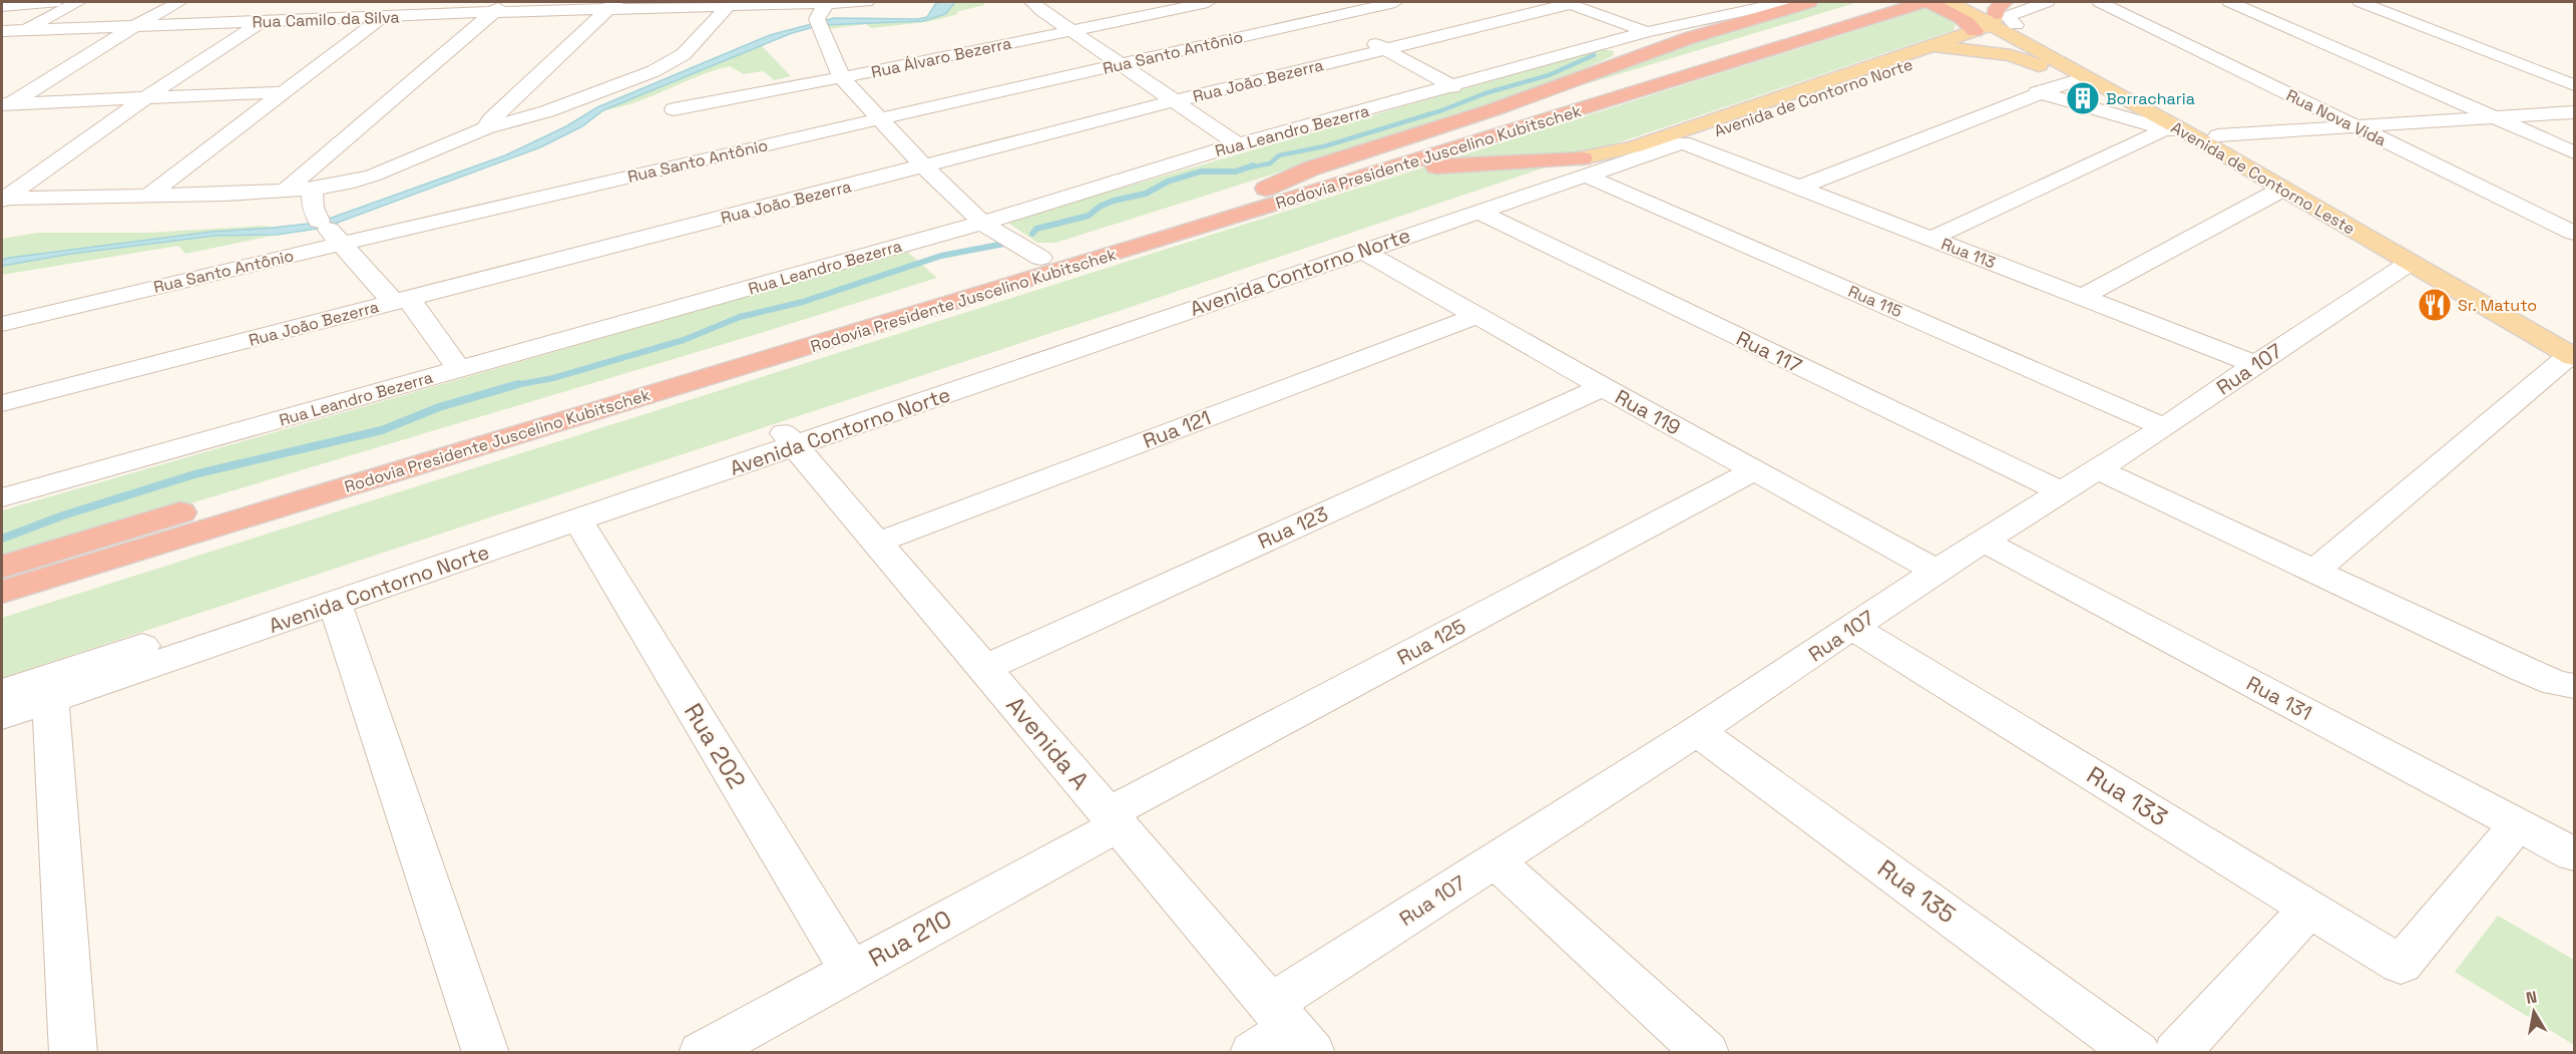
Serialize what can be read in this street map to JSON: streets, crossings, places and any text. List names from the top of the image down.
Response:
{
  "streets": {
    "highway": ["Rodovia Presidente Juscelino Kubitschek"],
    "main road": ["Avenida de Contorno Norte", "Avenida de Contorno Leste", "Avenida Contorno Norte"],
    "street": [
      "Rua Camilo da Silva",
      "Rua Santo Antônio",
      "Rua Álvaro Bezerra",
      "Rua João Bezerra",
      "Rua Nova Vida",
      "Rua Leandro Bezerra",
      "Rua 113",
      "Rua 115",
      "Rua 117",
      "Rua 107",
      "Rua 119",
      "Rua 121",
      "Rua 123",
      "Rua 125",
      "Rua 131",
      "Avenida A",
      "Rua 202",
      "Rua 133",
      "Rua 135",
      "Rua 210"
    ]
  },
  "crossings": [
    ["Avenida de Contorno Norte", "Rua 113"],
    ["Avenida de Contorno Norte", "Avenida Contorno Norte"],
    ["Avenida de Contorno Leste", "Avenida Contorno Norte"],
    ["Avenida de Contorno Leste", "Rua 107"],
    ["Rua 113", "Avenida Contorno Norte"],
    ["Rua 113", "Rua 107"],
    ["Avenida Contorno Norte", "Rua 115"],
    ["Avenida Contorno Norte", "Rua 117"],
    ["Avenida Contorno Norte", "Rua 119"],
    ["Avenida Contorno Norte", "Avenida A"],
    ["Avenida Contorno Norte", "Rua 202"],
    ["Rua 115", "Rua 107"],
    ["Rua 117", "Rua 107"],
    ["Rua 107", "Rua 119"],
    ["Rua 107", "Rua 131"],
    ["Rua 107", "Avenida A"],
    ["Rua 107", "Rua 133"],
    ["Rua 107", "Rua 135"],
    ["Rua 119", "Rua 121"],
    ["Rua 119", "Rua 123"],
    ["Rua 119", "Rua 125"],
    ["Rua 121", "Avenida A"],
    ["Rua 123", "Avenida A"],
    ["Rua 125", "Avenida A"],
    ["Rua 125", "Rua 210"],
    ["Rua 131", "Rua 133"],
    ["Avenida A", "Rua 210"],
    ["Rua 202", "Rua 210"]
  ],
  "places": {
    "building": ["Borracharia"],
    "restaurant": ["Sr. Matuto"]
  },
  "north": "top"
}
